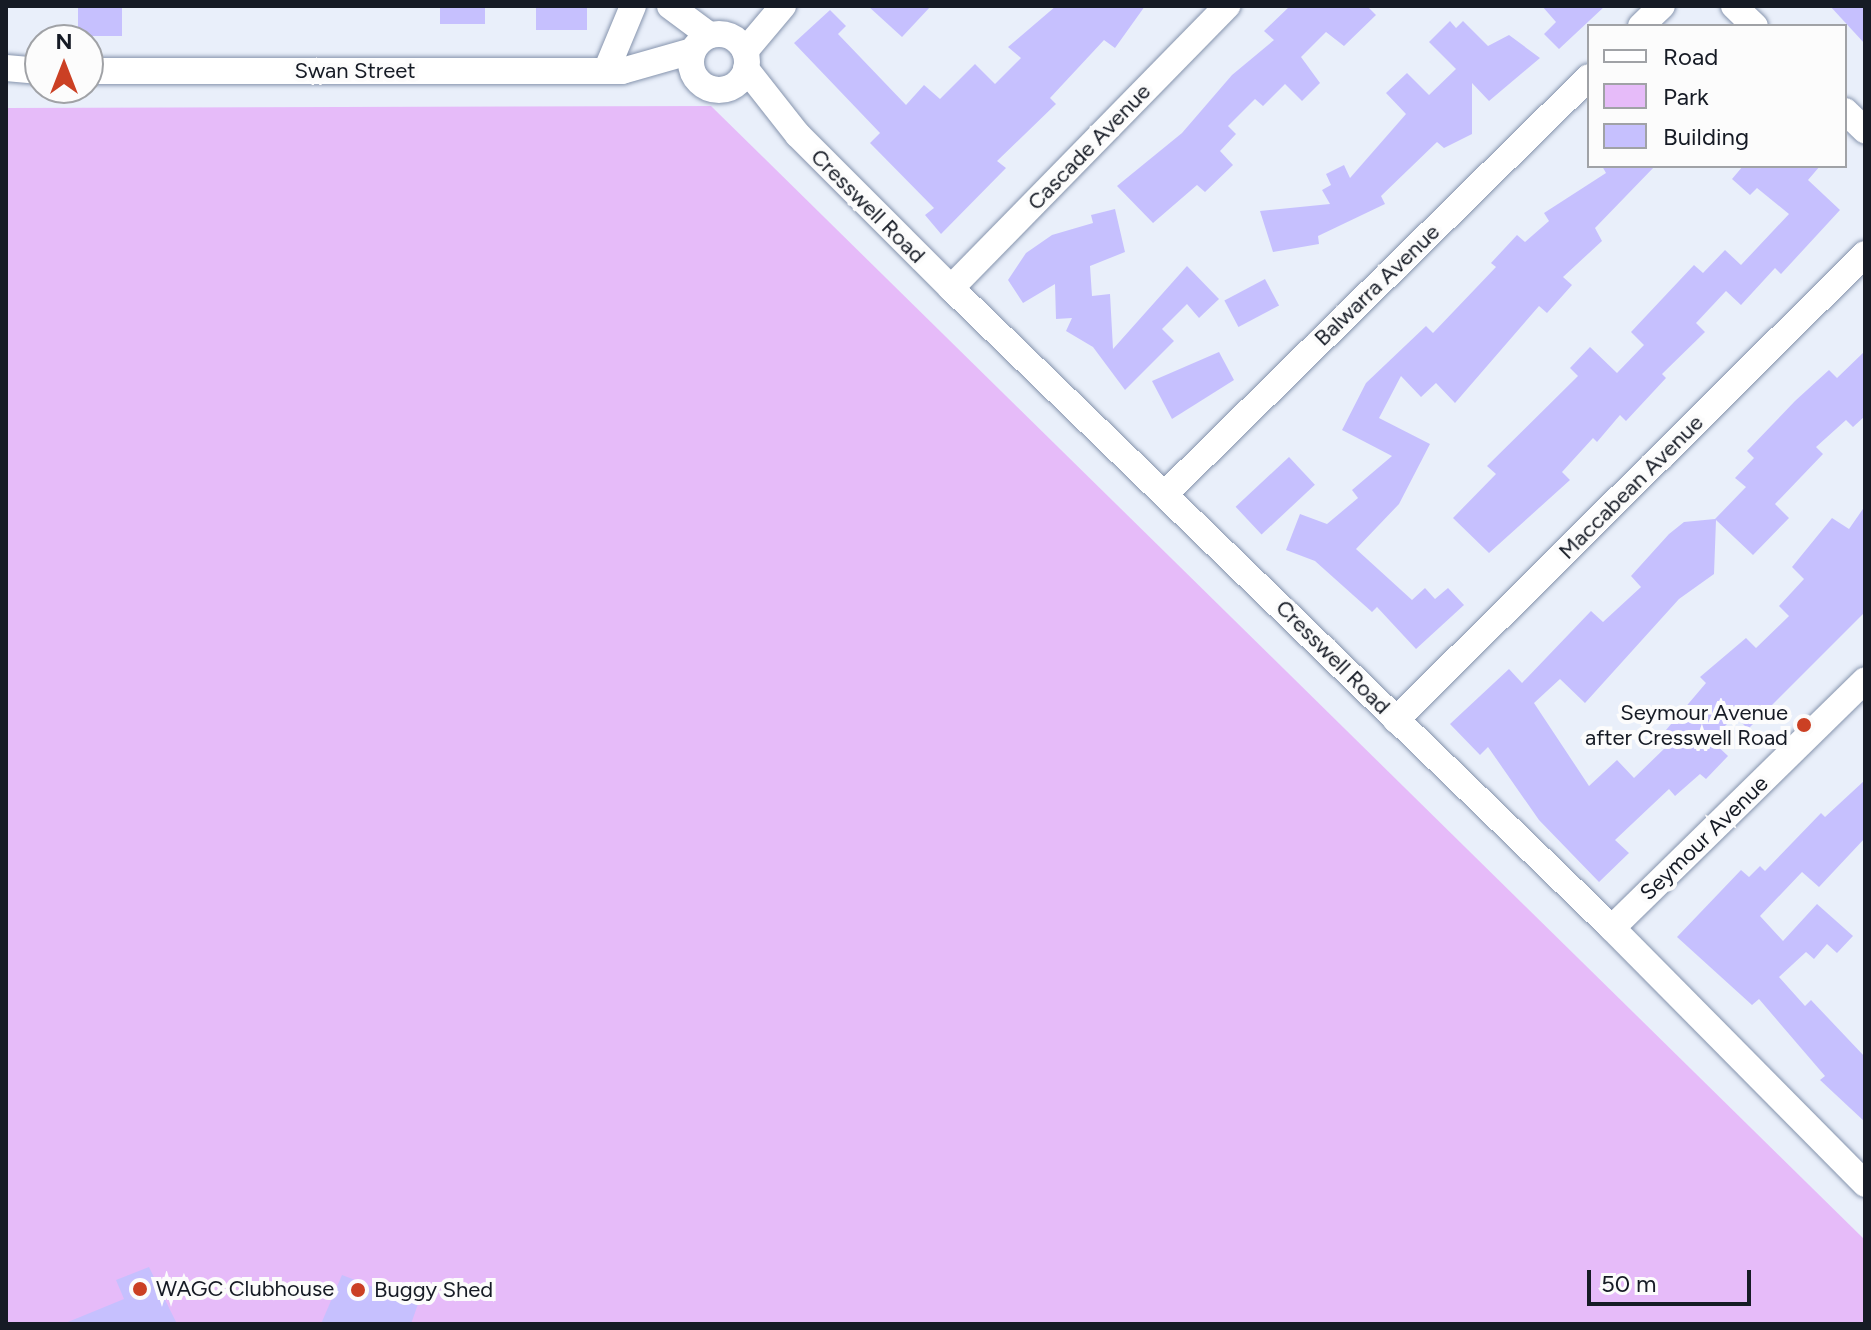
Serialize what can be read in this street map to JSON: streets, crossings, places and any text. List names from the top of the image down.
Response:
{
  "streets": {
    "street": [
      "Swan Street",
      "Cascade Avenue",
      "Cresswell Road",
      "Balwarra Avenue",
      "Maccabean Avenue",
      "Seymour Avenue"
    ]
  },
  "crossings": [
    ["Swan Street", "Cresswell Road"],
    ["Cascade Avenue", "Cresswell Road"],
    ["Cresswell Road", "Balwarra Avenue"],
    ["Cresswell Road", "Maccabean Avenue"],
    ["Cresswell Road", "Seymour Avenue"]
  ],
  "places": ["Seymour Avenue after Cresswell Road", "WAGC Clubhouse", "Buggy Shed"],
  "legend": ["Road", "Park", "Building"],
  "scale_bar": "50 m",
  "north": "top"
}
